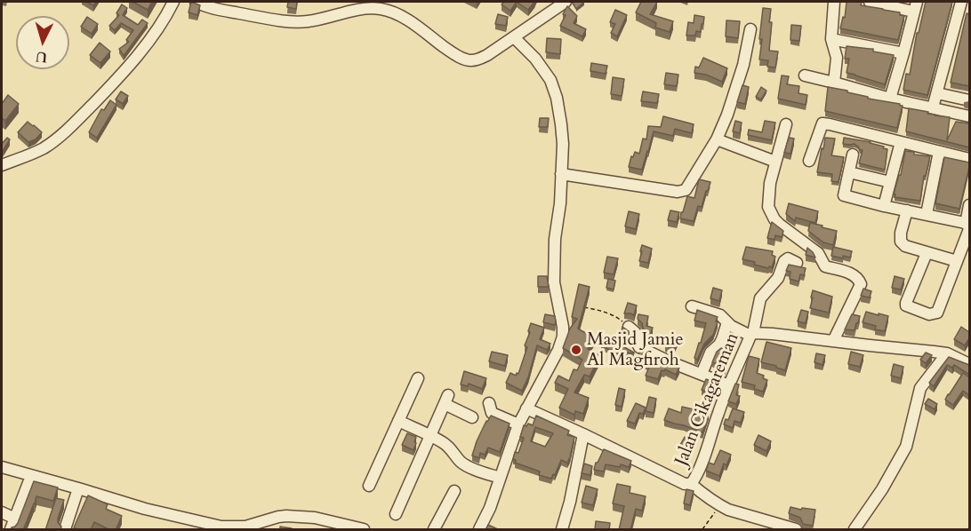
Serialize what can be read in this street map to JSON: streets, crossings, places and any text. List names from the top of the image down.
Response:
{
  "streets": {
    "street": ["Jalan Cikagareman"]
  },
  "places": ["Masjid Jamie Al Magfiroh"],
  "north": "bottom"
}
